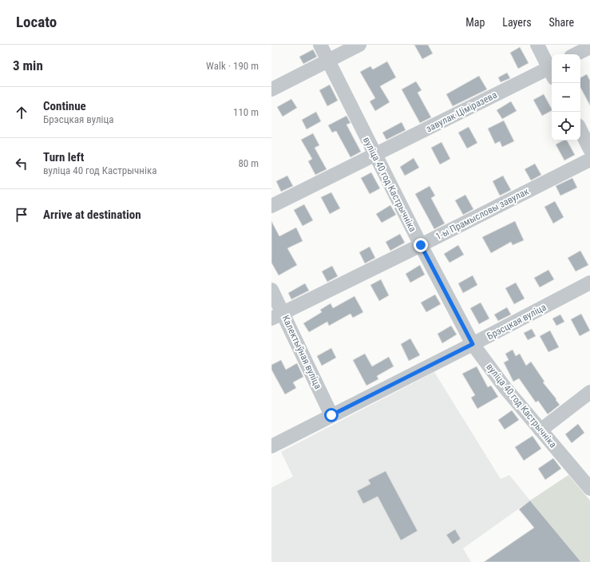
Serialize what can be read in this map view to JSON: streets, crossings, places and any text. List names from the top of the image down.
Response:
{
  "streets": {
    "street": [
      "завулак Ціміразева",
      "вуліца 40 год Кастрычніка",
      "1-ы Прамысловы завулак",
      "Брэсцкая вуліца",
      "Калектыўная вуліца"
    ]
  },
  "crossings": [
    ["завулак Ціміразева", "вуліца 40 год Кастрычніка"],
    ["вуліца 40 год Кастрычніка", "1-ы Прамысловы завулак"],
    ["вуліца 40 год Кастрычніка", "Брэсцкая вуліца"],
    ["1-ы Прамысловы завулак", "Калектыўная вуліца"],
    ["Брэсцкая вуліца", "Калектыўная вуліца"]
  ],
  "page": {
    "header": "Locato",
    "nav": ["Map", "Layers", "Share"],
    "heading": ["3 min", "Walk · 190 m"],
    "map_buttons": ["+", "−"],
    "list": [
      ["Continue", "Брэсцкая вуліца", "110 m"],
      ["Turn left", "вуліца 40 год Кастрычніка", "80 m"],
      "Arrive at destination"
    ]
  }
}
